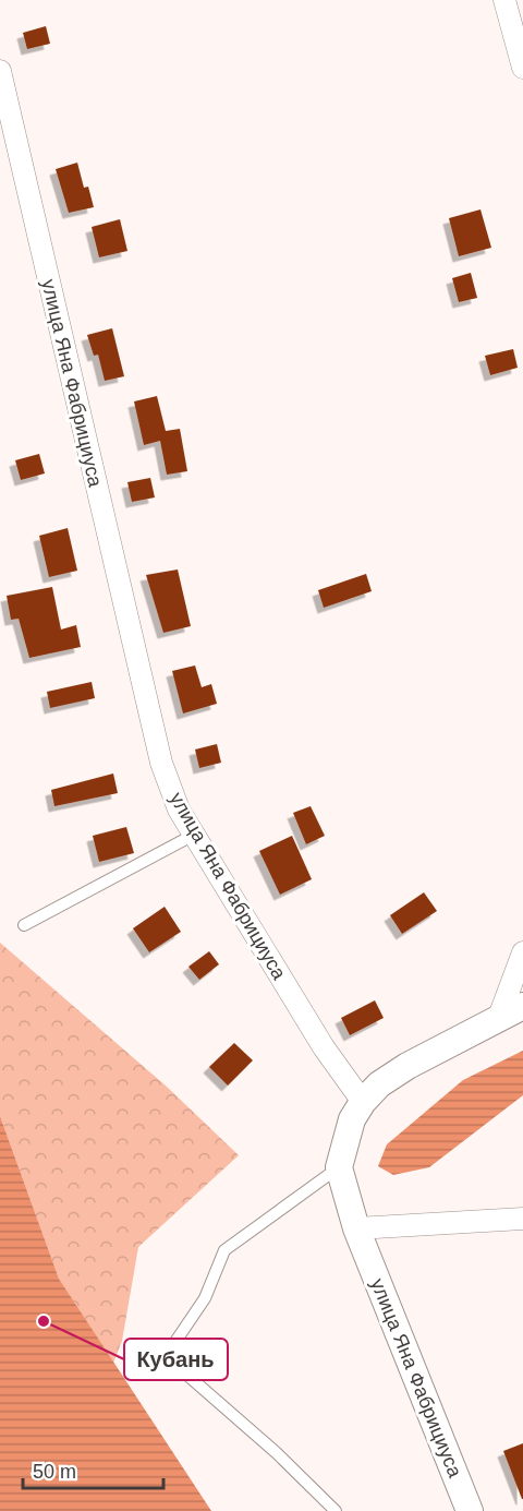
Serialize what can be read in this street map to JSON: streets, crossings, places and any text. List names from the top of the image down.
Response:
{
  "streets": {
    "street": ["улица Яна Фабрициуса"]
  },
  "places": ["Кубань"],
  "scale_bar": "50 m"
}
